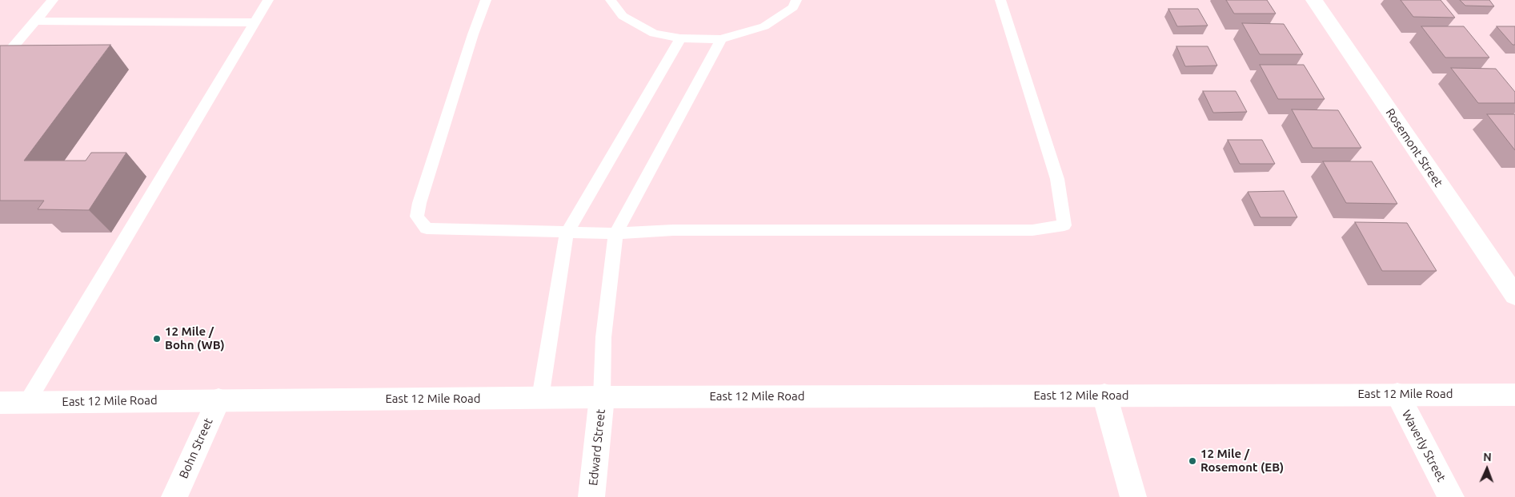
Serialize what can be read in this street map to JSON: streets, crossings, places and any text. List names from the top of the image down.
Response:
{
  "streets": {
    "main road": [
      "Rosemont Street",
      "East 12 Mile Road",
      "Waverly Street",
      "Edward Street",
      "Bohn Street"
    ]
  },
  "crossings": [
    ["East 12 Mile Road", "Waverly Street"],
    ["East 12 Mile Road", "Edward Street"],
    ["East 12 Mile Road", "Bohn Street"]
  ],
  "places": ["12 Mile / Bohn (WB)", "12 Mile / Rosemont (EB)"],
  "north": "top"
}
